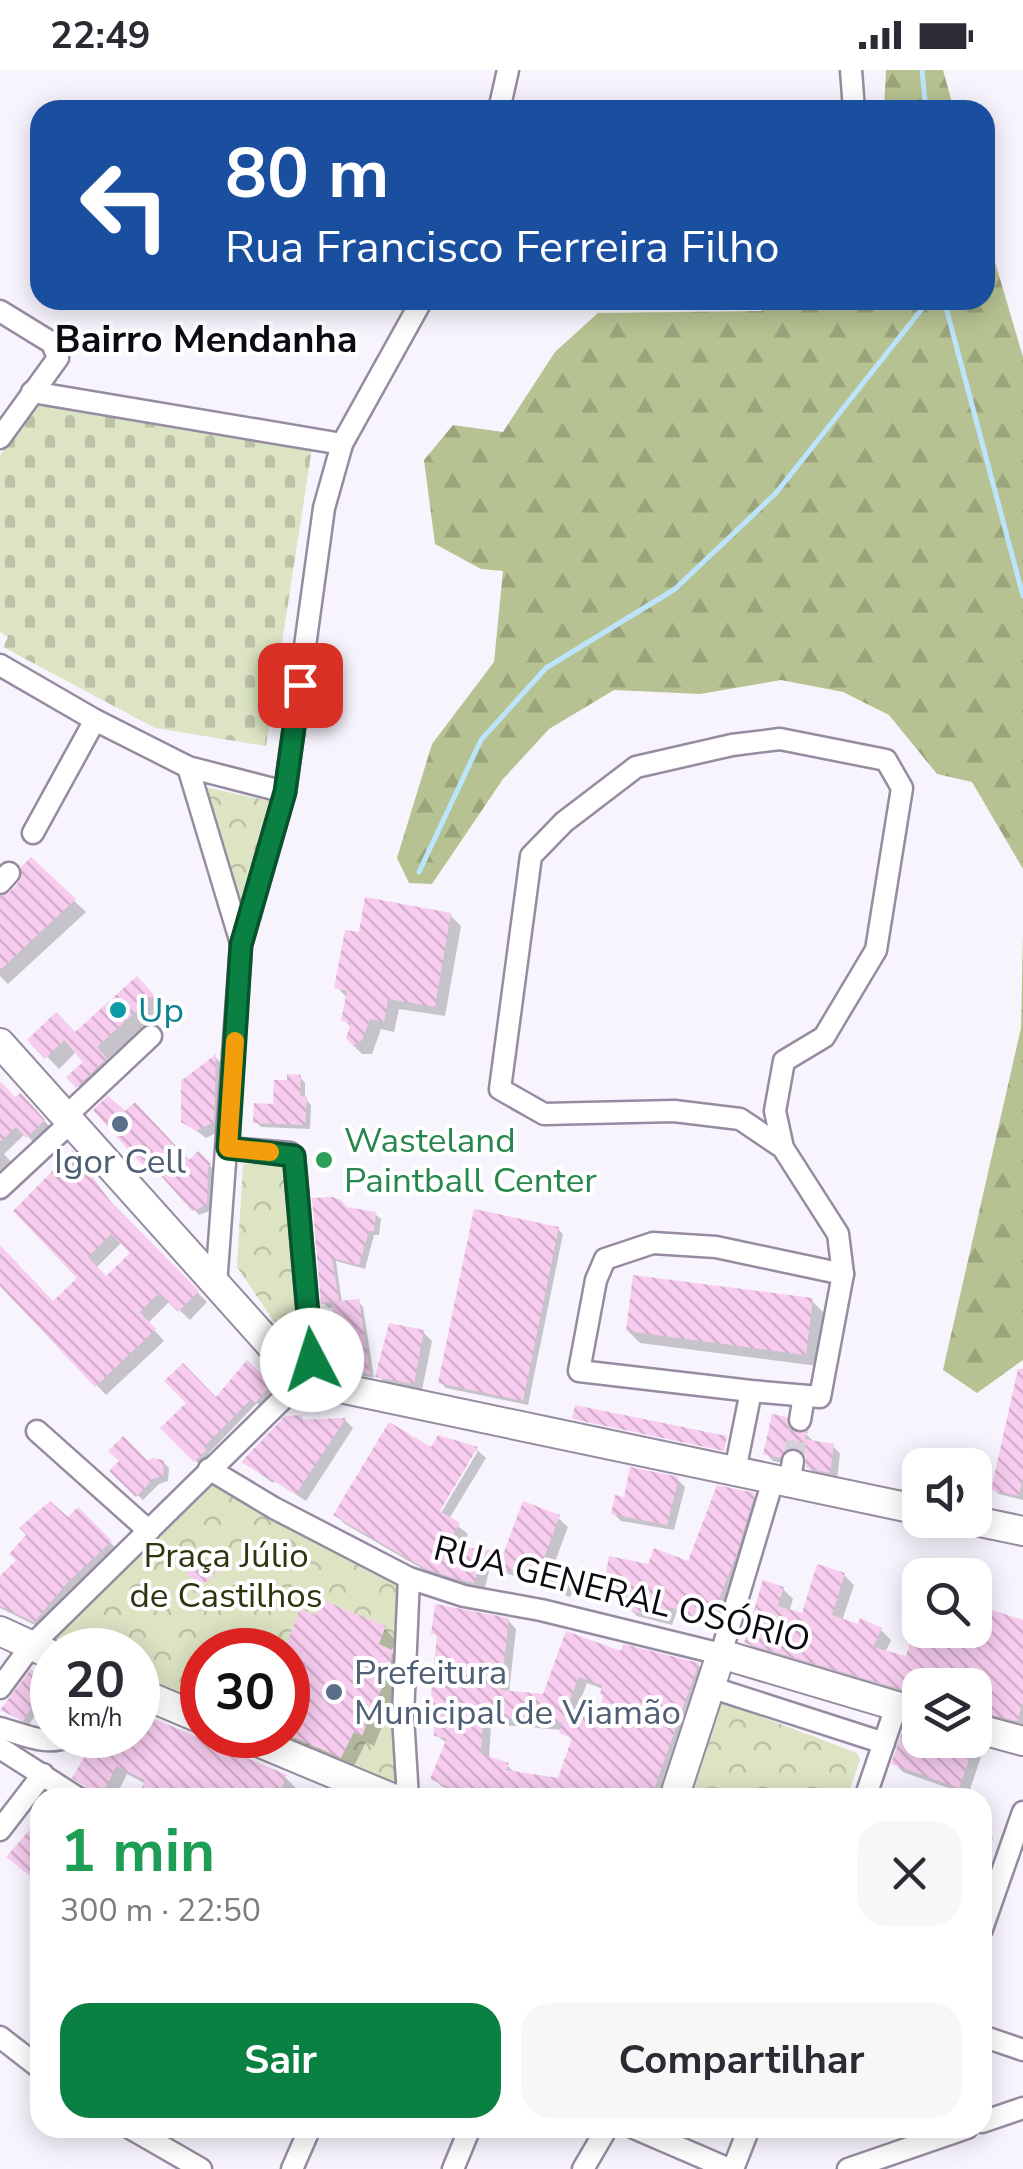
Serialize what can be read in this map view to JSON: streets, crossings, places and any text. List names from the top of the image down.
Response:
{
  "streets": {
    "main road": ["RUA GENERAL OSÓRIO"]
  },
  "districts": ["Bairro Mendanha"],
  "parks": ["Praça Júlio de Castilhos"],
  "places": [
    "Up",
    "Igor Cell",
    "Wasteland Paintball Center",
    "Prefeitura Municipal de Viamão"
  ],
  "page": {
    "status": "22:49",
    "turn": ["80 m", "Rua Francisco Ferreira Filho"],
    "speed": "20 km/h",
    "limit": "30",
    "heading": ["1 min", "300 m · 22:50"],
    "buttons": ["Sair", "Compartilhar"]
  }
}
